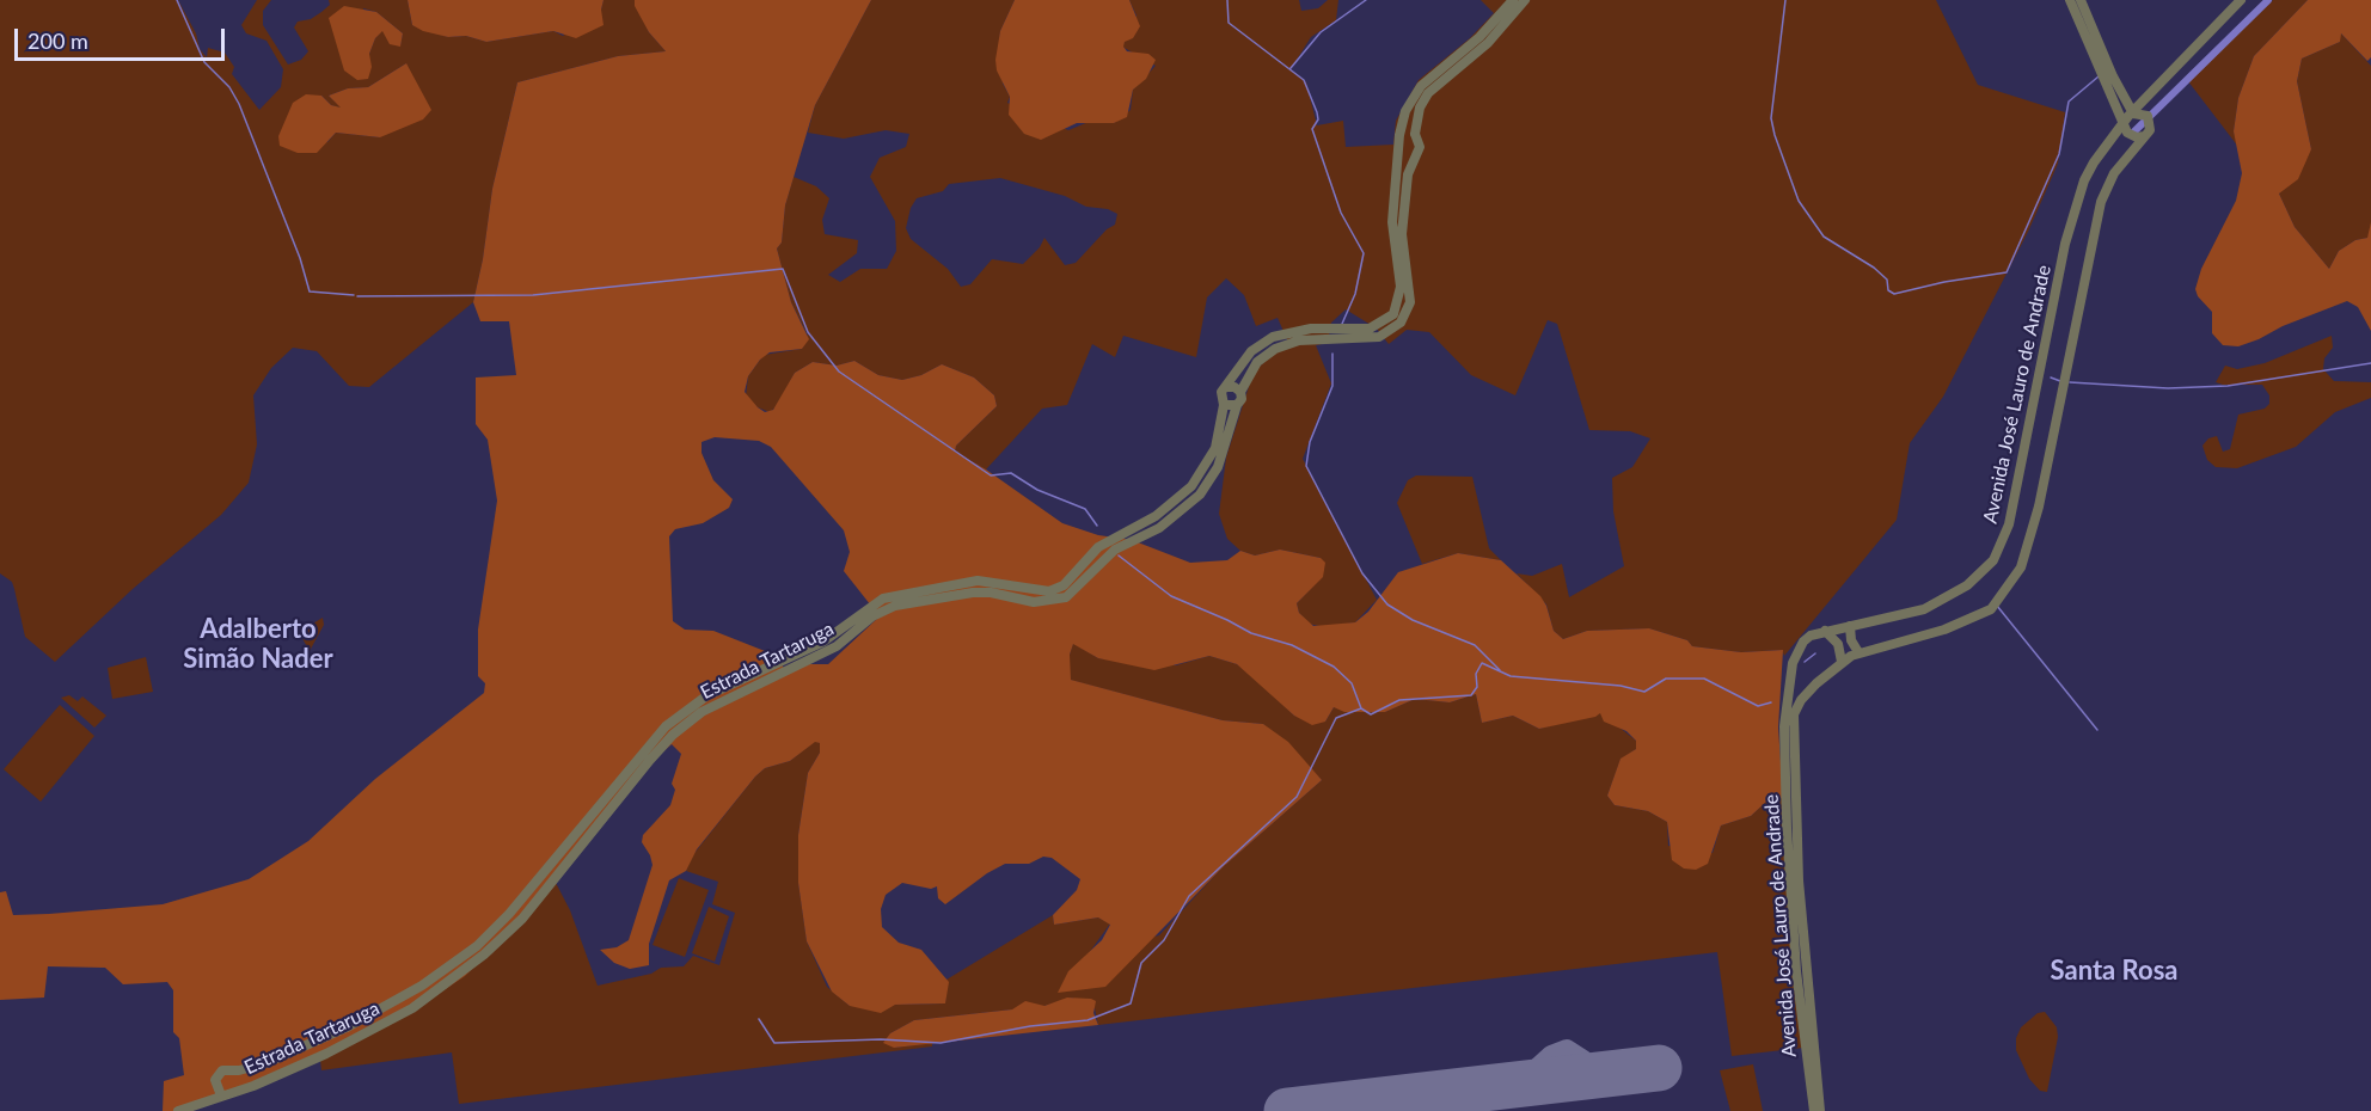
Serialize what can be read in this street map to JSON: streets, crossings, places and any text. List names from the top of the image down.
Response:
{
  "streets": {
    "street": ["Avenida José Lauro de Andrade", "Estrada Tartaruga"]
  },
  "districts": ["Adalberto Simão Nader", "Santa Rosa"],
  "scale_bar": "200 m"
}
